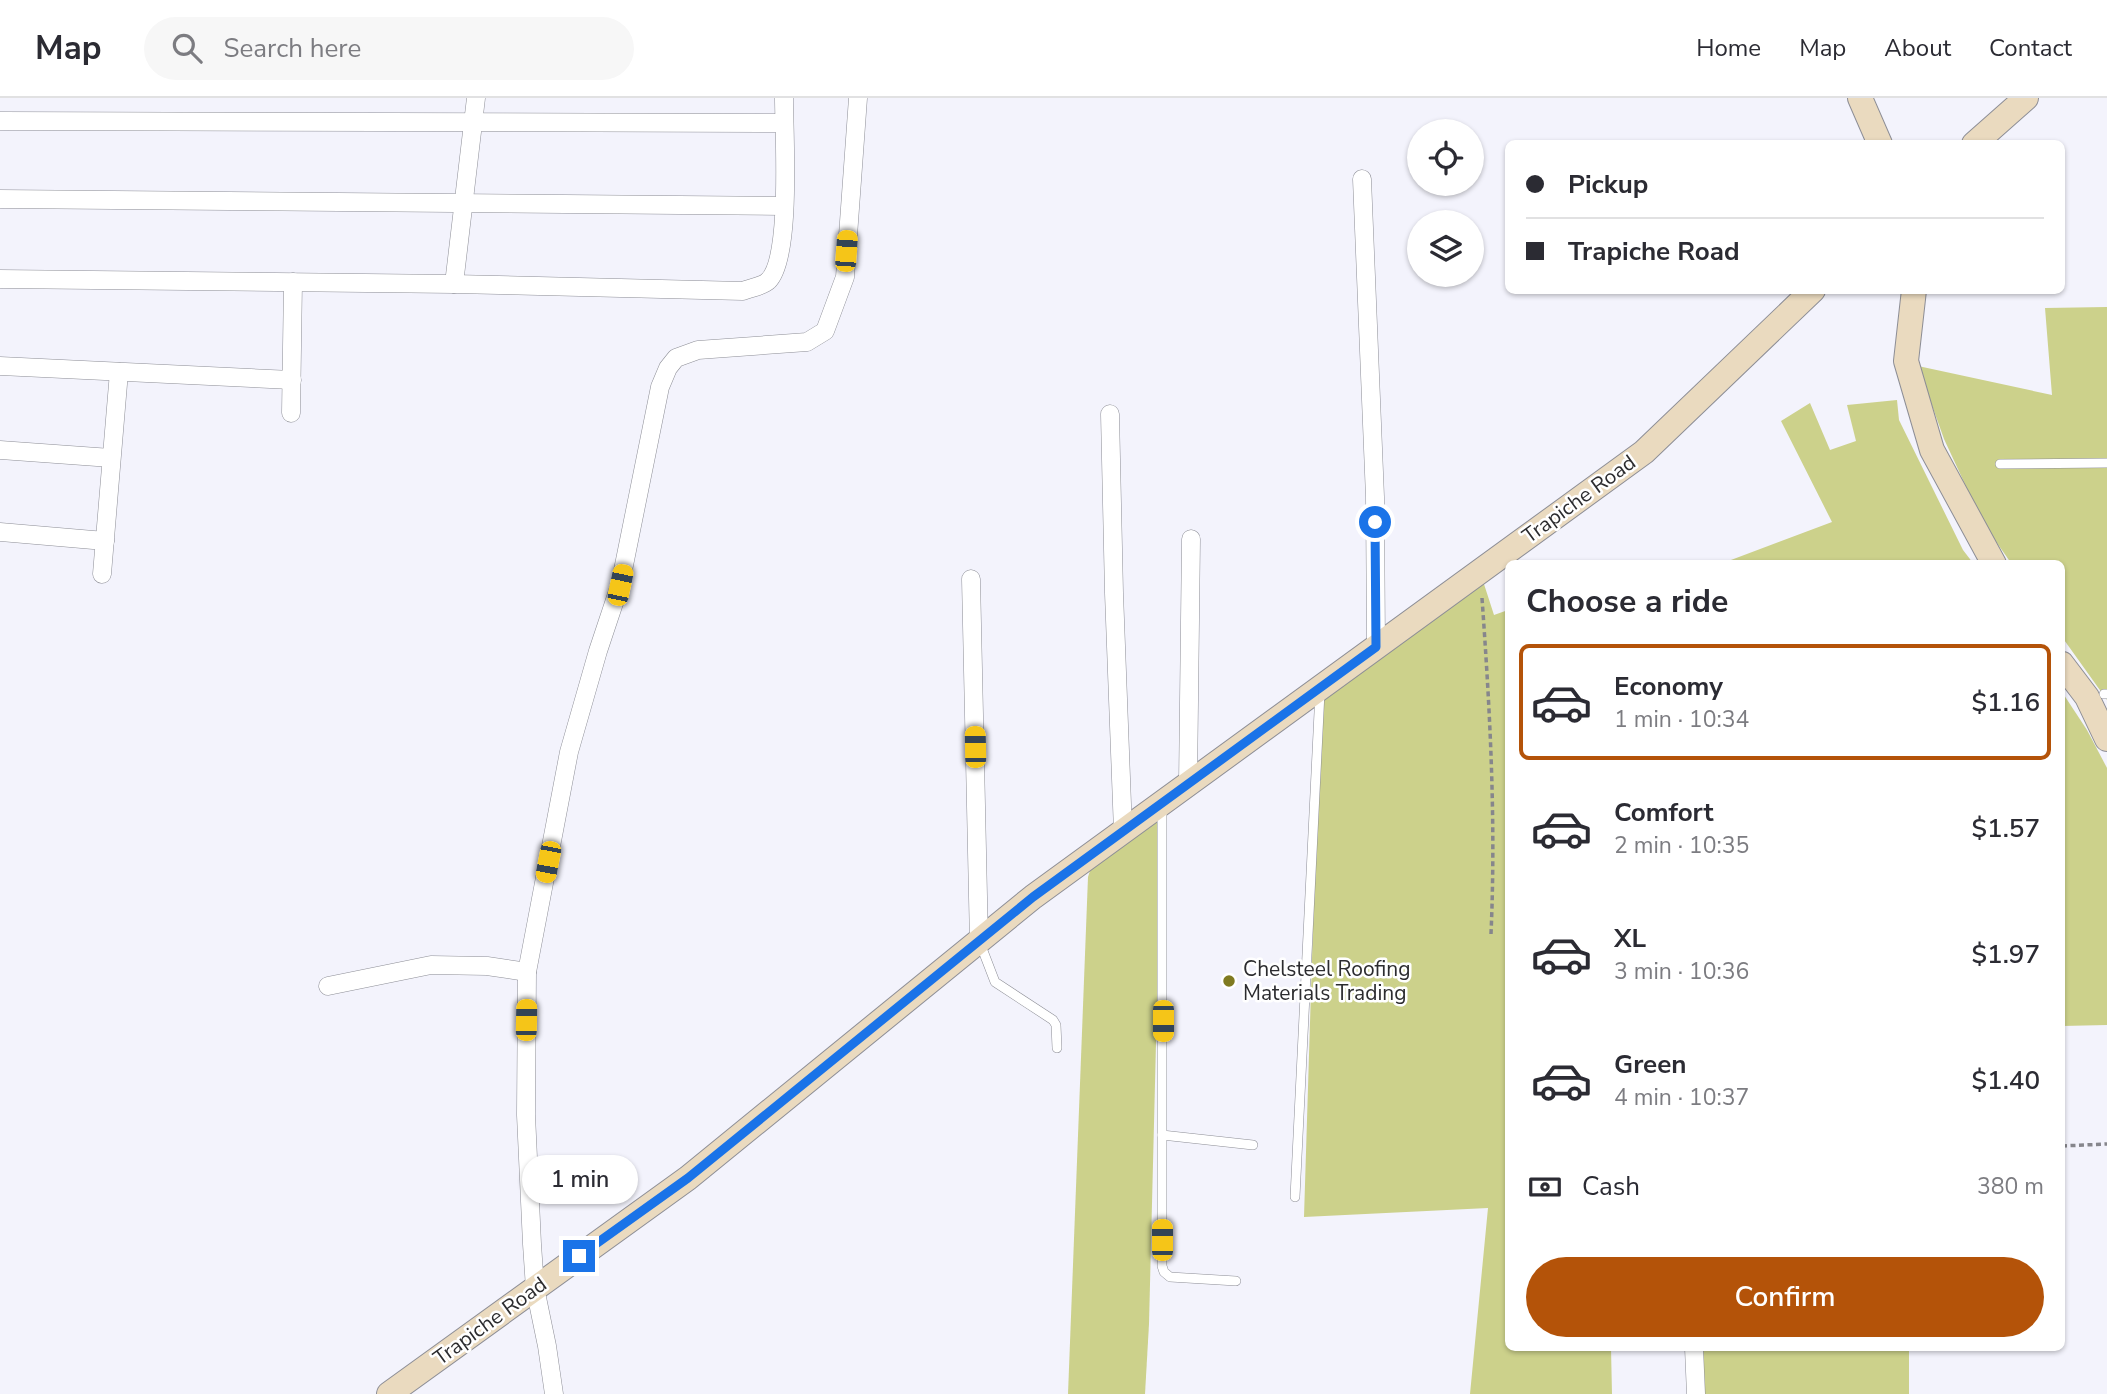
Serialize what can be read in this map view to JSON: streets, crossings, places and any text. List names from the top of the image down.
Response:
{
  "streets": {
    "street": ["Trapiche Road"]
  },
  "places": ["Chelsteel Roofing Materials Trading"],
  "page": {
    "header": "Map",
    "search": "Search here",
    "nav": [
      "Home",
      "Map",
      "About",
      "Contact"
    ],
    "banner": ["Pickup", "Trapiche Road"],
    "heading": "Choose a ride",
    "list": [
      {
        "name": "Economy",
        "note": "1 min · 10:34",
        "value": "$1.16"
      },
      {
        "name": "Comfort",
        "note": "2 min · 10:35",
        "value": "$1.57"
      },
      {
        "name": "XL",
        "note": "3 min · 10:36",
        "value": "$1.97"
      },
      {
        "name": "Green",
        "note": "4 min · 10:37",
        "value": "$1.40"
      }
    ],
    "pay": ["Cash", "380 m"],
    "bubble": "1 min",
    "buttons": "Confirm"
  }
}
